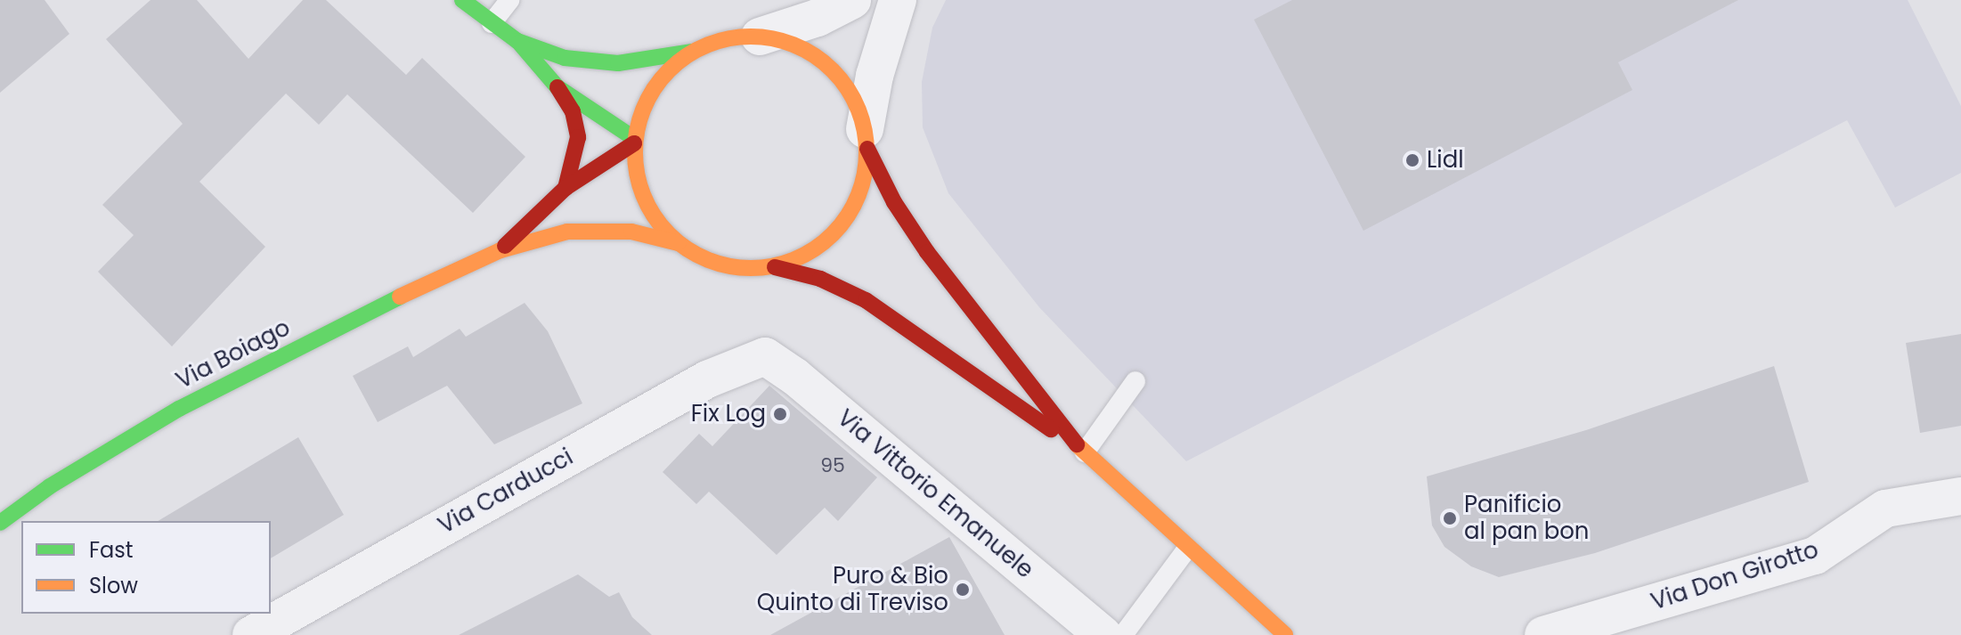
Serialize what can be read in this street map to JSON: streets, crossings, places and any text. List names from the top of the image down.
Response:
{
  "streets": {
    "main road": ["Via Boiago"],
    "street": ["Via Carducci", "Via Vittorio Emanuele", "Via Don Girotto"]
  },
  "crossings": [
    ["Via Carducci", "Via Vittorio Emanuele"]
  ],
  "places": [
    "Lidl",
    "Fix Log",
    "Panificio al pan bon",
    "Puro & Bio Quinto di Treviso"
  ],
  "house_numbers": ["95"],
  "legend": ["Fast", "Slow"]
}
